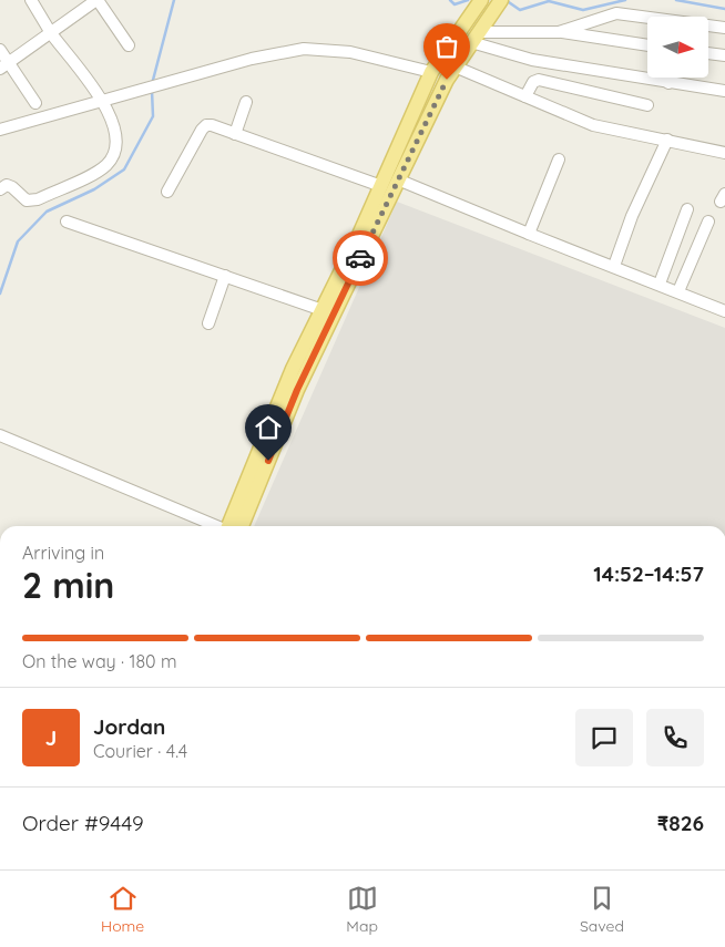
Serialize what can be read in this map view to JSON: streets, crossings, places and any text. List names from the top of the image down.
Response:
{
  "north": "right",
  "page": {
    "heading": ["2 min", "Arriving in", "14:52–14:57"],
    "panel": [
      "Jordan",
      "Courier · 4.4",
      "Order #9449",
      "₹826"
    ],
    "bar": "On the way · 180 m",
    "round": "J",
    "tabs": ["Home", "Map", "Saved"]
  }
}
